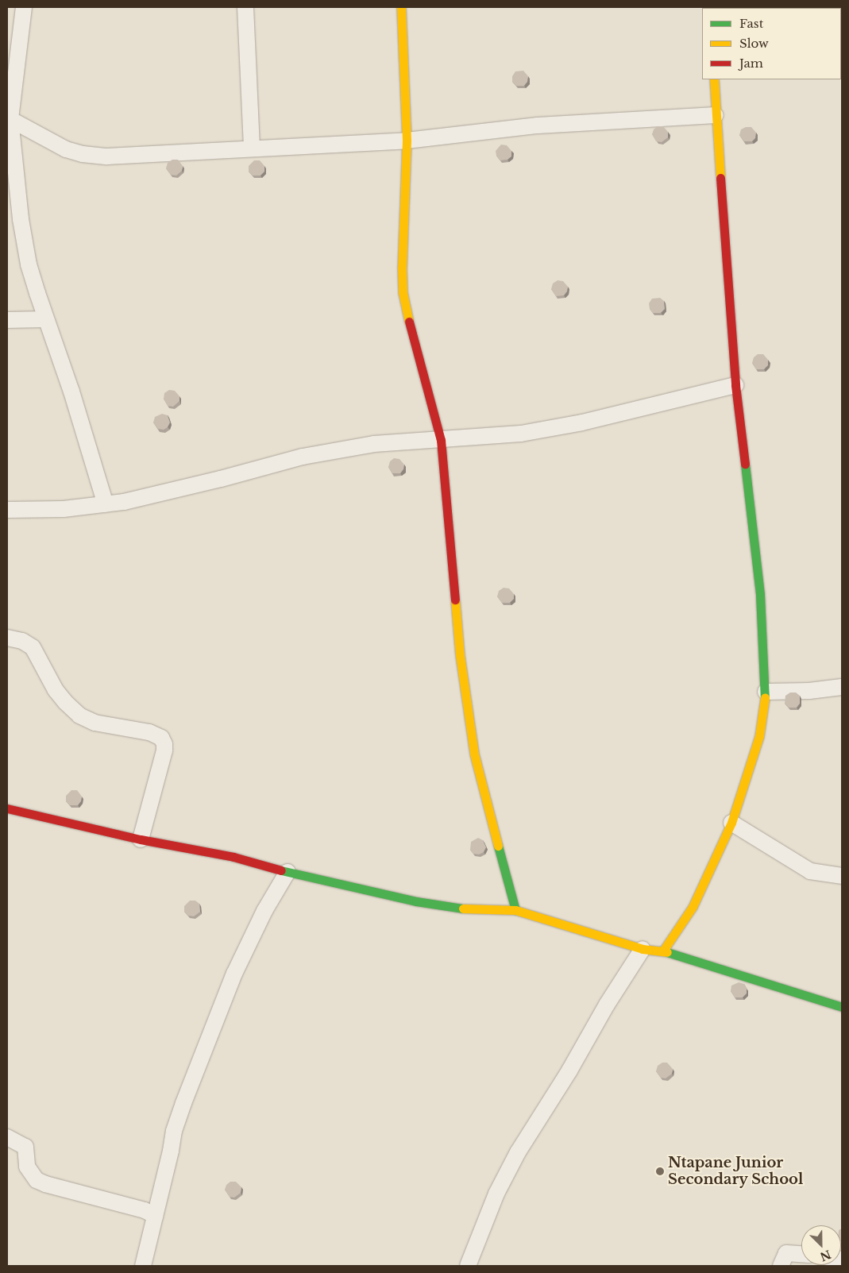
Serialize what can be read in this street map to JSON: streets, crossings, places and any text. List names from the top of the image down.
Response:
{
  "places": ["Ntapane Junior Secondary School"],
  "legend": ["Fast", "Slow", "Jam"],
  "north": "bottom right"
}
